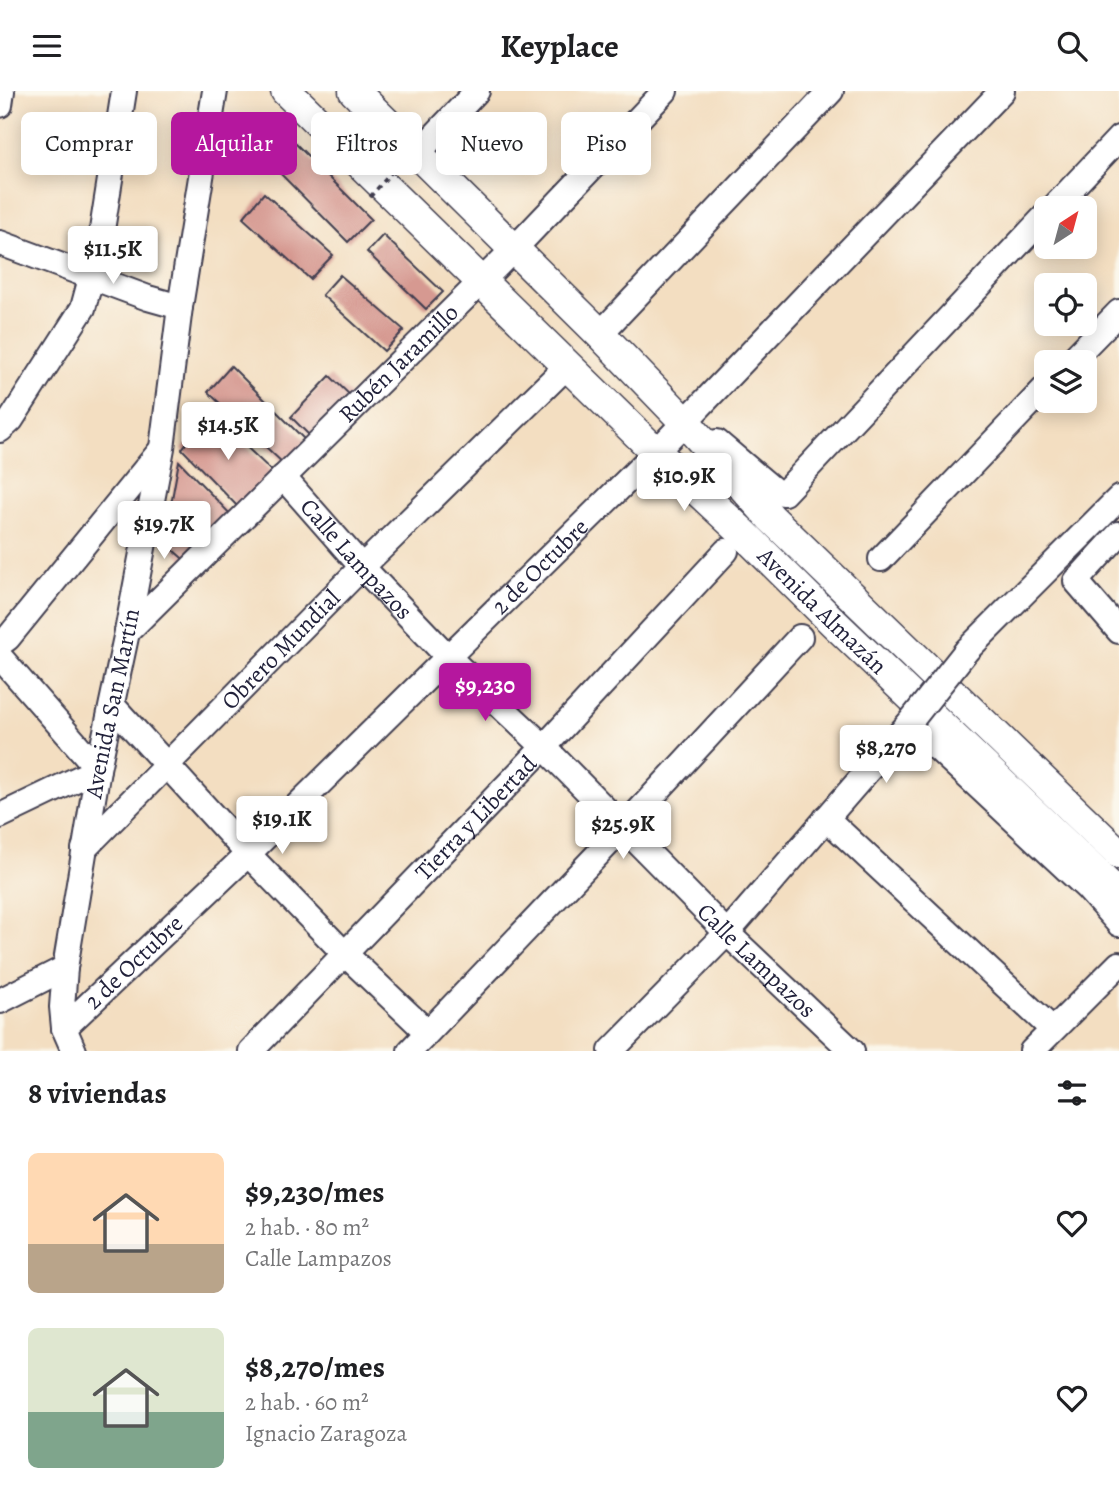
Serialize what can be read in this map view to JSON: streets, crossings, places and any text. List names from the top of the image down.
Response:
{
  "streets": {
    "main road": ["Avenida Almazán"],
    "street": [
      "Rubén Jaramillo",
      "Calle Lampazos",
      "2 de Octubre",
      "Obrero Mundial",
      "Avenida San Martín",
      "Tierra y Libertad"
    ]
  },
  "crossings": [
    ["Rubén Jaramillo", "Calle Lampazos"],
    ["Rubén Jaramillo", "Avenida Almazán"],
    ["Rubén Jaramillo", "Avenida San Martín"],
    ["Calle Lampazos", "2 de Octubre"],
    ["Calle Lampazos", "Obrero Mundial"],
    ["Calle Lampazos", "Tierra y Libertad"],
    ["2 de Octubre", "Avenida Almazán"],
    ["2 de Octubre", "Avenida San Martín"],
    ["Avenida Almazán", "Obrero Mundial"],
    ["Obrero Mundial", "Avenida San Martín"]
  ],
  "north": "top right",
  "page": {
    "header": "Keyplace",
    "chip": [
      "Comprar",
      "Alquilar",
      "Filtros",
      "Nuevo",
      "Piso"
    ],
    "price": [
      "$11.5K",
      "$14.5K",
      "$10.9K",
      "$19.7K",
      "$9,230",
      "$8,270",
      "$19.1K",
      "$25.9K"
    ],
    "heading": "8 viviendas",
    "list": [
      {
        "name": "$9,230/mes",
        "note": "2 hab. · 80 m² · Calle Lampazos"
      },
      {
        "name": "$8,270/mes",
        "note": "2 hab. · 60 m² · Ignacio Zaragoza"
      }
    ]
  }
}
